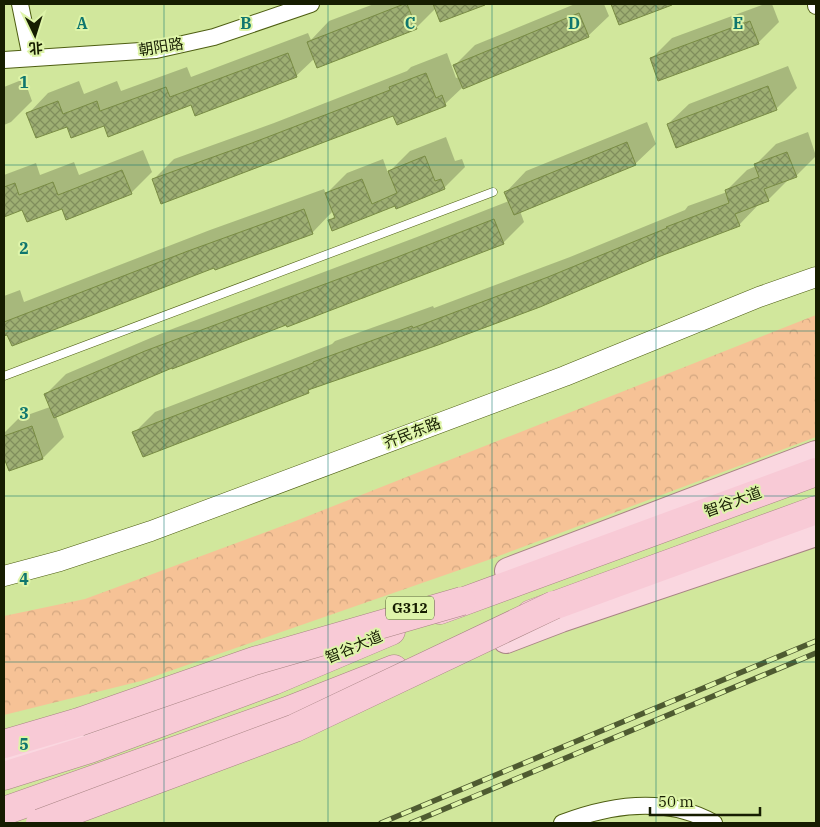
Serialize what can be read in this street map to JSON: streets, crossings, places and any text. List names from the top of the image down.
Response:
{
  "streets": {
    "highway": ["智谷大道", "G312"],
    "street": ["朝阳路", "齐民东路"]
  },
  "crossings": [
    ["智谷大道", "G312"]
  ],
  "scale_bar": "50 m",
  "north": "bottom",
  "grid": {
    "columns": [
      "A",
      "B",
      "C",
      "D",
      "E"
    ],
    "rows": [
      "1",
      "2",
      "3",
      "4",
      "5"
    ]
  }
}
